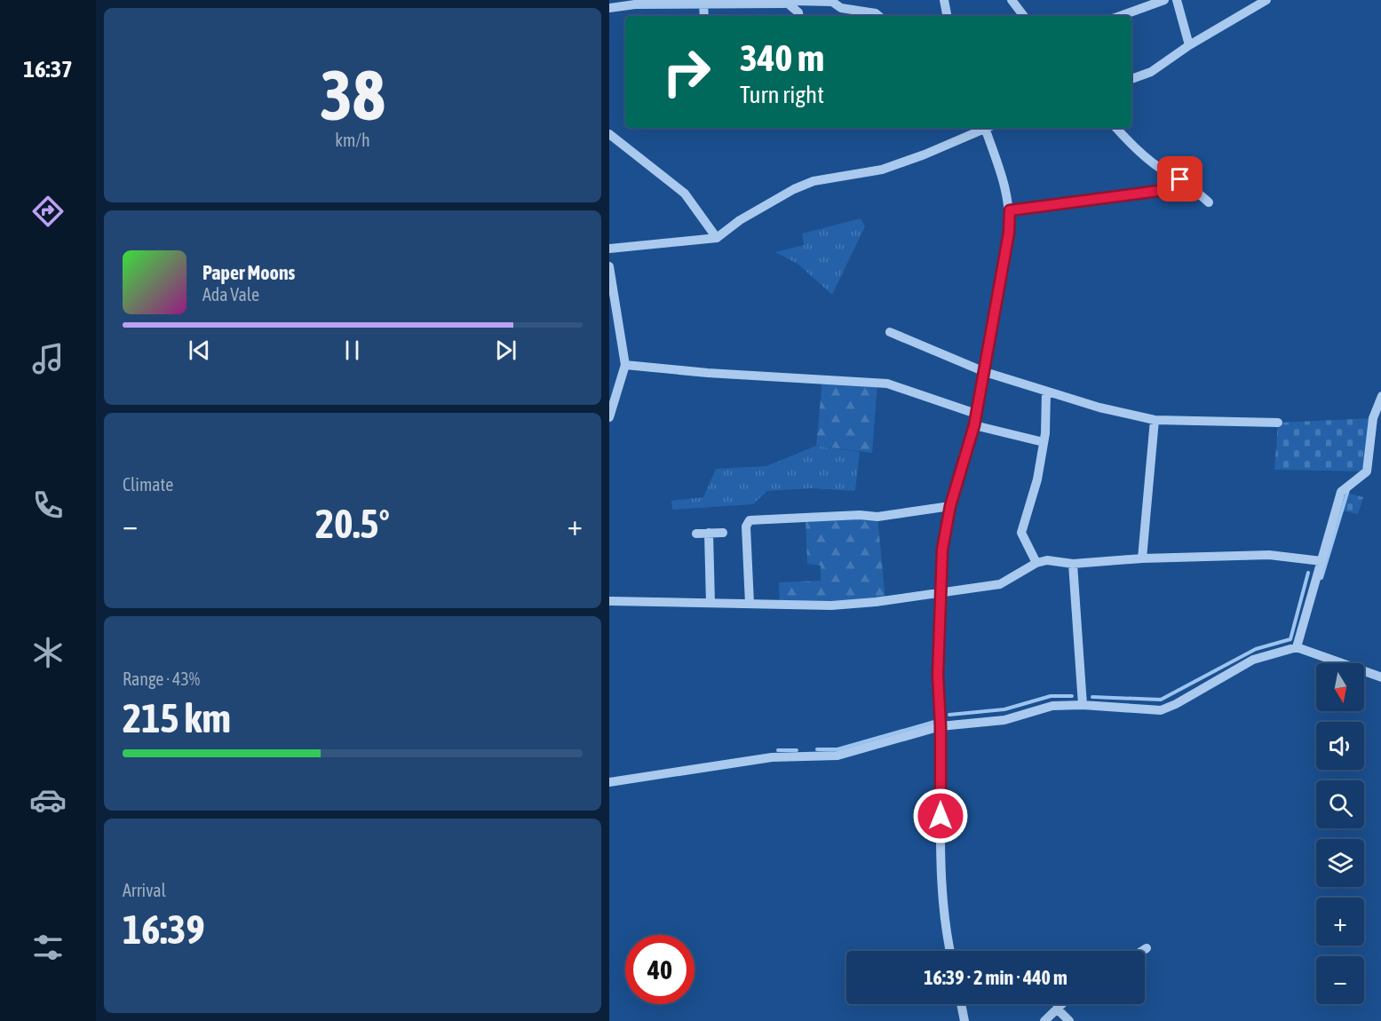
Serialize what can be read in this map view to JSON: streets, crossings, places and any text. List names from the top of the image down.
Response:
{
  "north": "bottom",
  "page": {
    "tabs": "16:37",
    "tile": [
      ["38", "km/h"],
      "Climate",
      ["Range · 43%", "215 km"],
      ["Arrival", "16:39"]
    ],
    "turn": ["340 m", "Turn right"],
    "song": ["Paper Moons", "Ada Vale"],
    "heat": ["−", "20.5°", "+"],
    "map_buttons": ["+", "−"],
    "limit": "40",
    "trip": "16:39 · 2 min · 440 m"
  }
}
